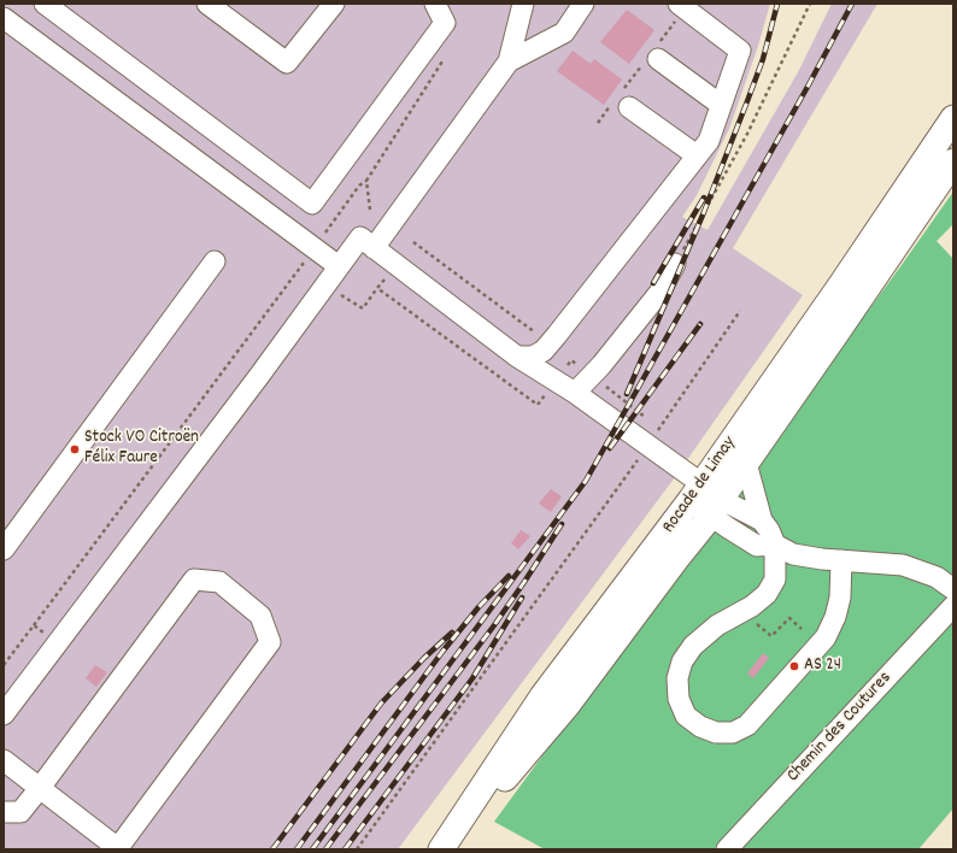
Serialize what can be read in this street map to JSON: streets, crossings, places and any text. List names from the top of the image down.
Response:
{
  "streets": {
    "main road": ["Rocade de Limay"],
    "street": ["Chemin des Coutures"]
  },
  "places": ["Stock VO Citroën Félix Faure", "AS 24"]
}
